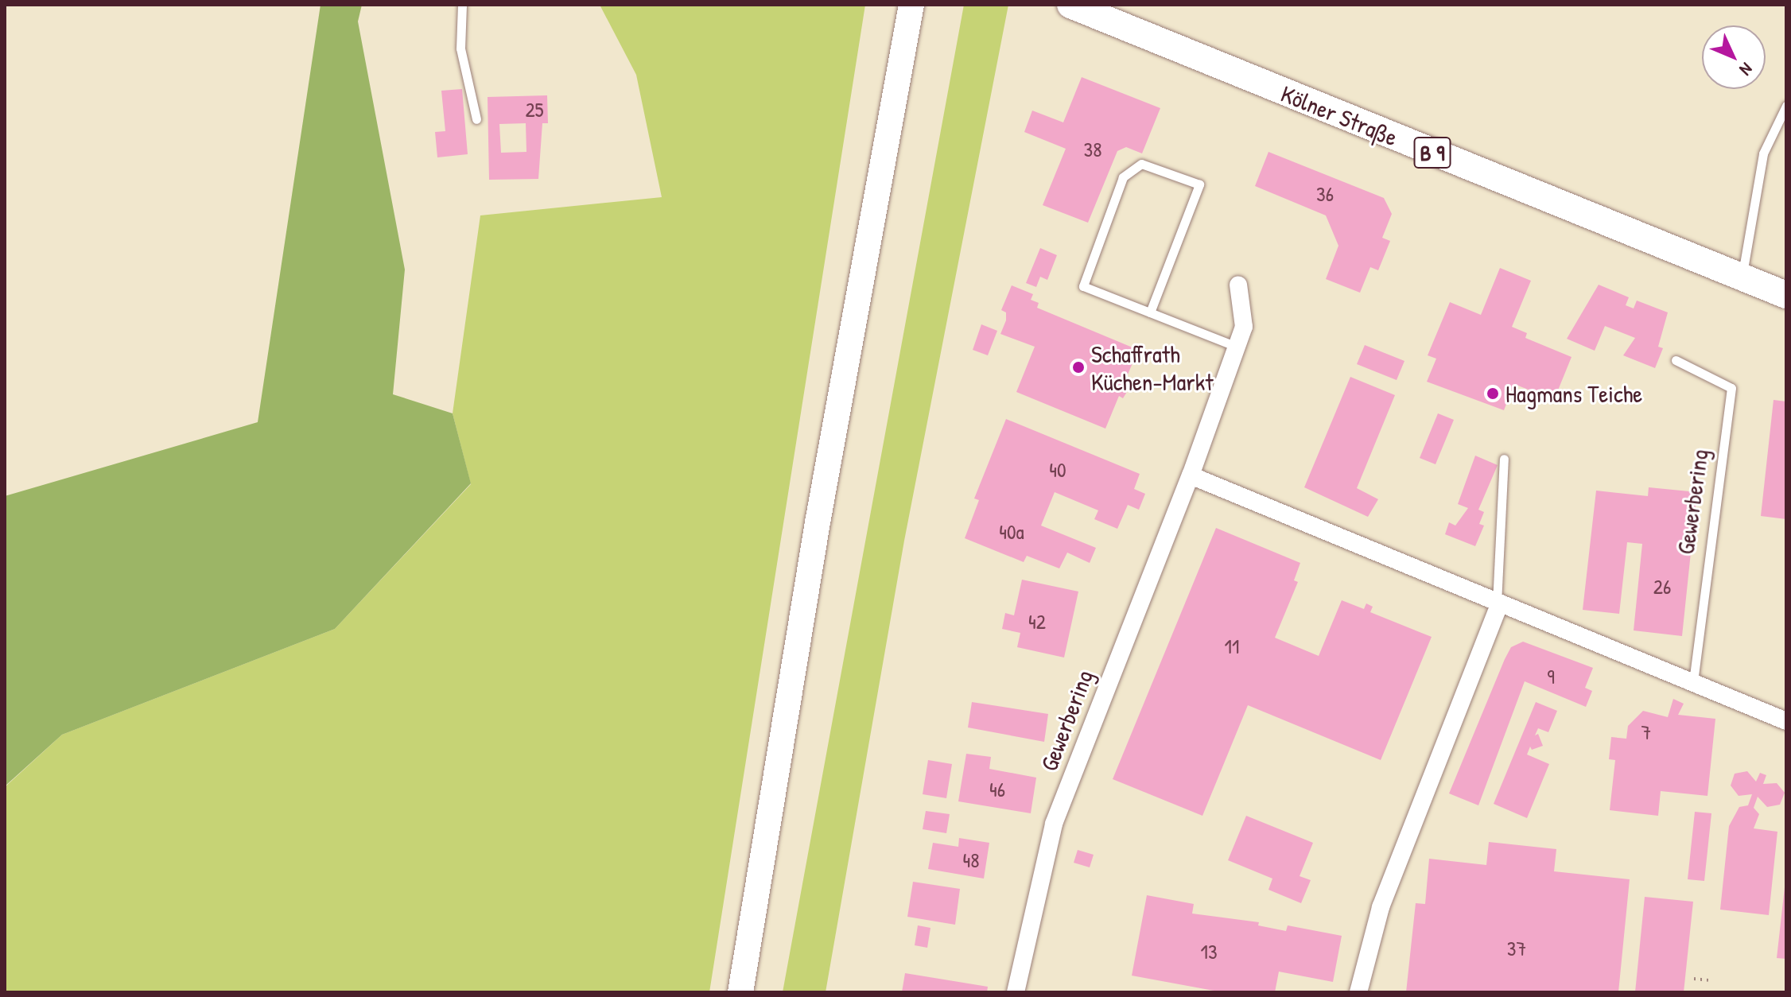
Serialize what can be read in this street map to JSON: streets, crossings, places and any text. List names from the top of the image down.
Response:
{
  "streets": {
    "main road": ["Kölner Straße", "B 9"],
    "street": ["Gewerbering"]
  },
  "places": ["Schaffrath Küchen-Markt", "Hagmans Teiche"],
  "house_numbers": [
    "25",
    "38",
    "36",
    "40",
    "40a",
    "26",
    "42",
    "11",
    "9",
    "7",
    "46",
    "48",
    "37",
    "13"
  ],
  "north": "bottom right"
}
